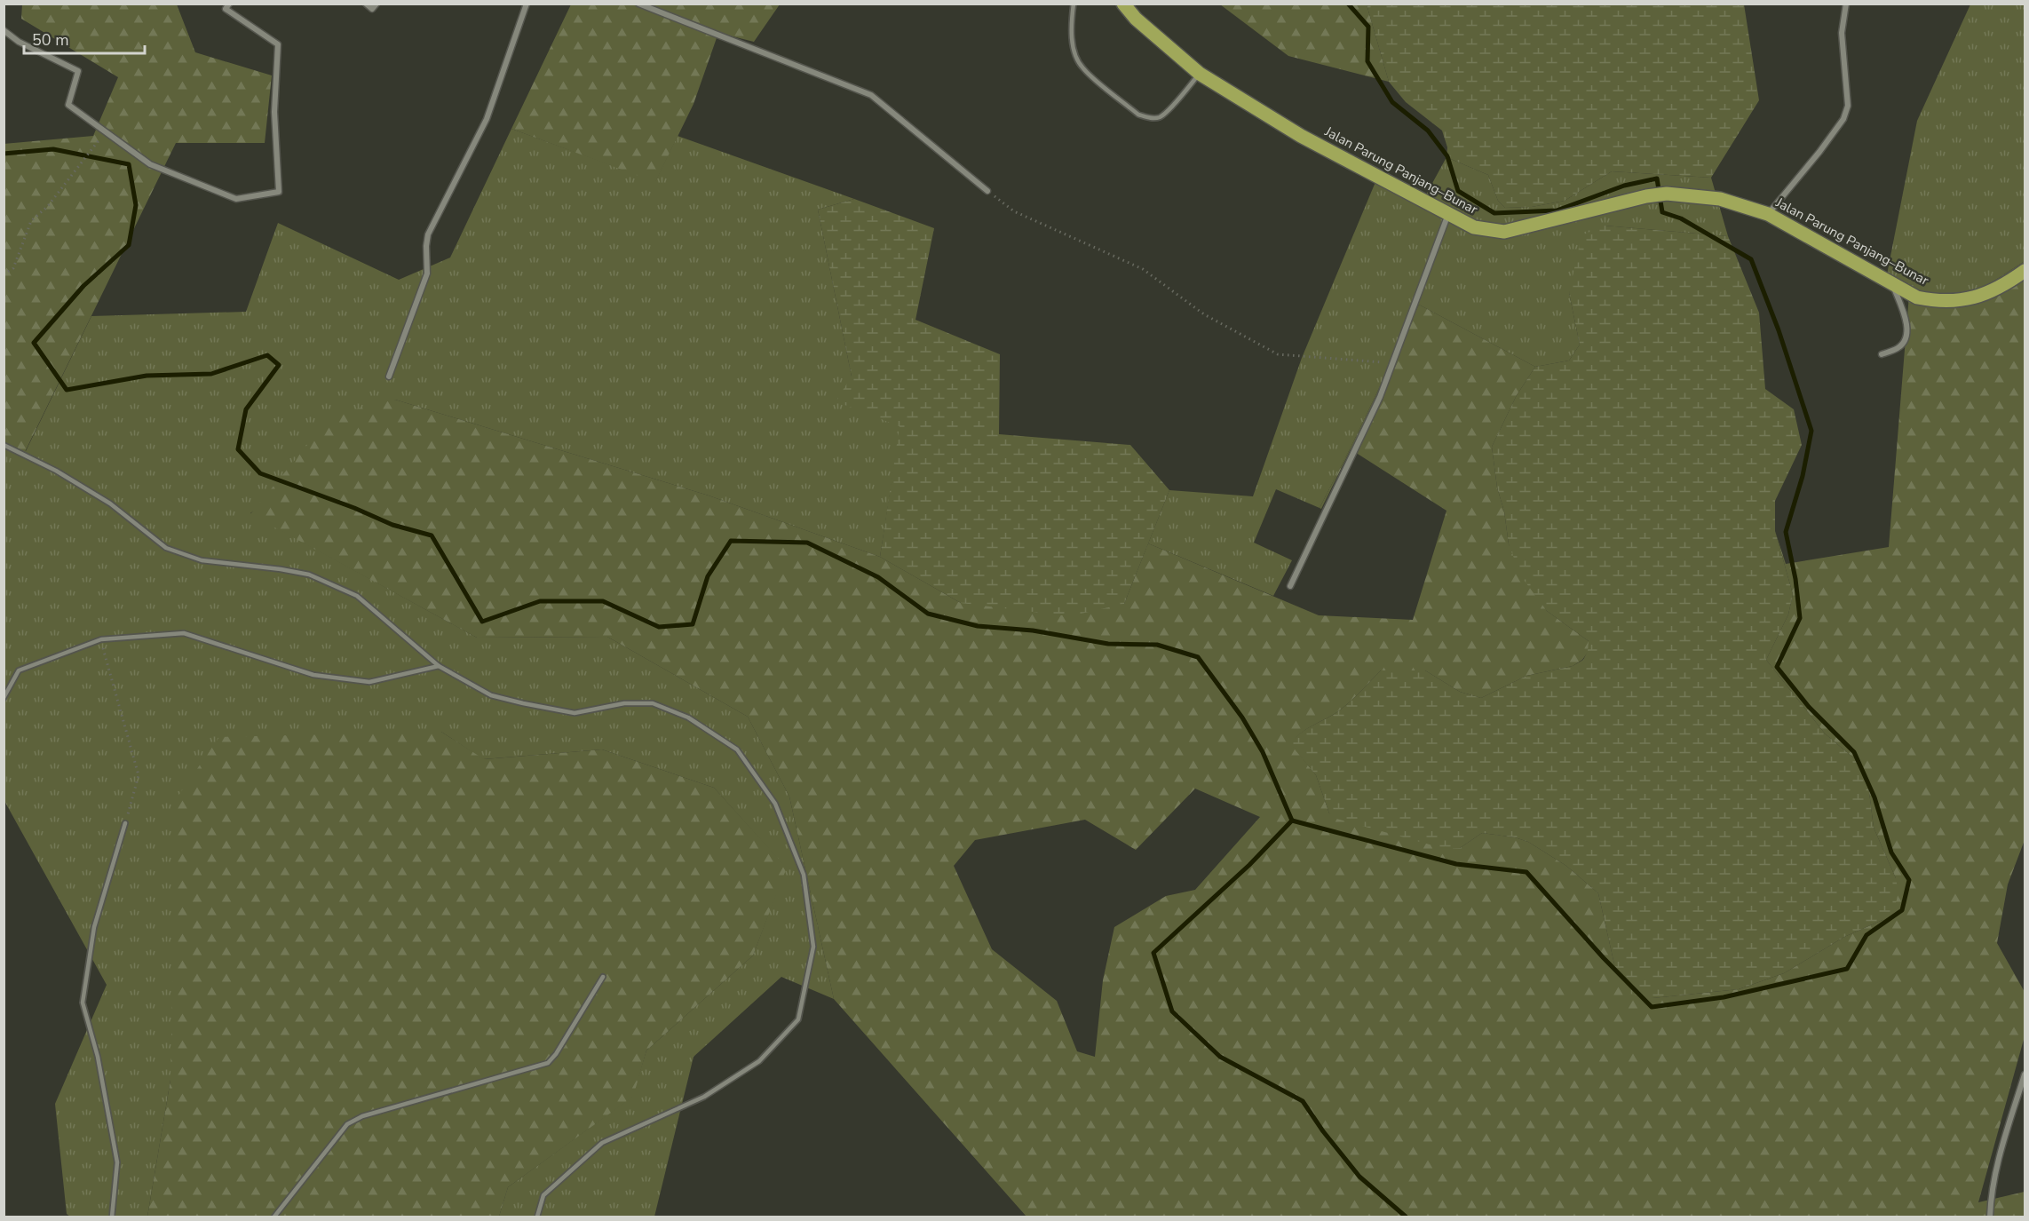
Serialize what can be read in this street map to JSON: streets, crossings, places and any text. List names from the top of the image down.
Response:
{
  "streets": {
    "main road": ["Jalan Parung Panjang–Bunar"]
  },
  "scale_bar": "50 m"
}
